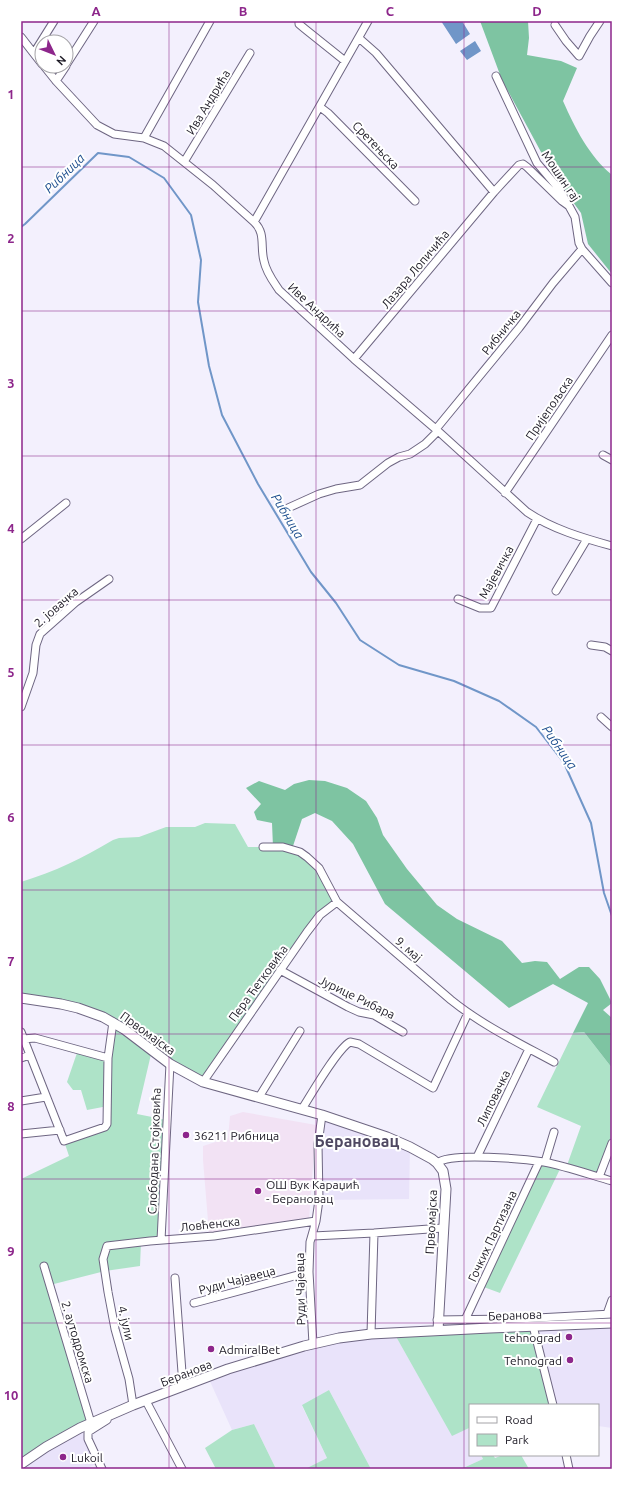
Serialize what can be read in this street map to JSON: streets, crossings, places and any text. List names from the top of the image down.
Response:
{
  "streets": {
    "main road": ["Првомајска", "Беранова"],
    "street": [
      "Ива Андрића",
      "Сретењска",
      "Мошин гај",
      "Лазара Лопичића",
      "Иве Андрића",
      "Рибничка",
      "Пријепољска",
      "Мајевичка",
      "2. јовачка",
      "9. мај",
      "Пера Ћетковића",
      "Јурице Рибара",
      "Липовачка",
      "Слободана Стојковића",
      "Ловћенска",
      "Гочких Партизана",
      "Руди Чајавеца",
      "Руди Чајевца",
      "4. јули",
      "2. аутодромска"
    ]
  },
  "crossings": [
    ["Ива Андрића", "Иве Андрића"],
    ["Мошин гај", "Лазара Лопичића"],
    ["Мошин гај", "Рибничка"],
    ["Лазара Лопичића", "Иве Андрића"],
    ["Иве Андрића", "Рибничка"],
    ["Иве Андрића", "Пријепољска"],
    ["Иве Андрића", "Мајевичка"],
    ["9. мај", "Пера Ћетковића"],
    ["9. мај", "Липовачка"],
    ["Пера Ћетковића", "Јурице Рибара"],
    ["Пера Ћетковића", "Првомајска"],
    ["Првомајска", "Слободана Стојковића"],
    ["Првомајска", "Руди Чајевца"],
    ["Првомајска", "Беранова"],
    ["Слободана Стојковића", "Ловћенска"],
    ["Ловћенска", "Руди Чајевца"],
    ["Ловћенска", "4. јули"],
    ["Гочких Партизана", "Беранова"],
    ["Руди Чајавеца", "Руди Чајевца"],
    ["Руди Чајевца", "Беранова"],
    ["Беранова", "4. јули"],
    ["Беранова", "2. аутодромска"]
  ],
  "districts": ["Берановац"],
  "water": ["Рибница"],
  "places": [
    "36211 Рибница",
    "ОШ Вук Караџић - Берановац",
    "tehnograd",
    "AdmiralBet",
    "Tehnograd",
    "Lukoil"
  ],
  "legend": ["Road", "Park"],
  "north": "bottom right",
  "grid": {
    "columns": [
      "A",
      "B",
      "C",
      "D"
    ],
    "rows": [
      "1",
      "2",
      "3",
      "4",
      "5",
      "6",
      "7",
      "8",
      "9",
      "10"
    ]
  }
}
